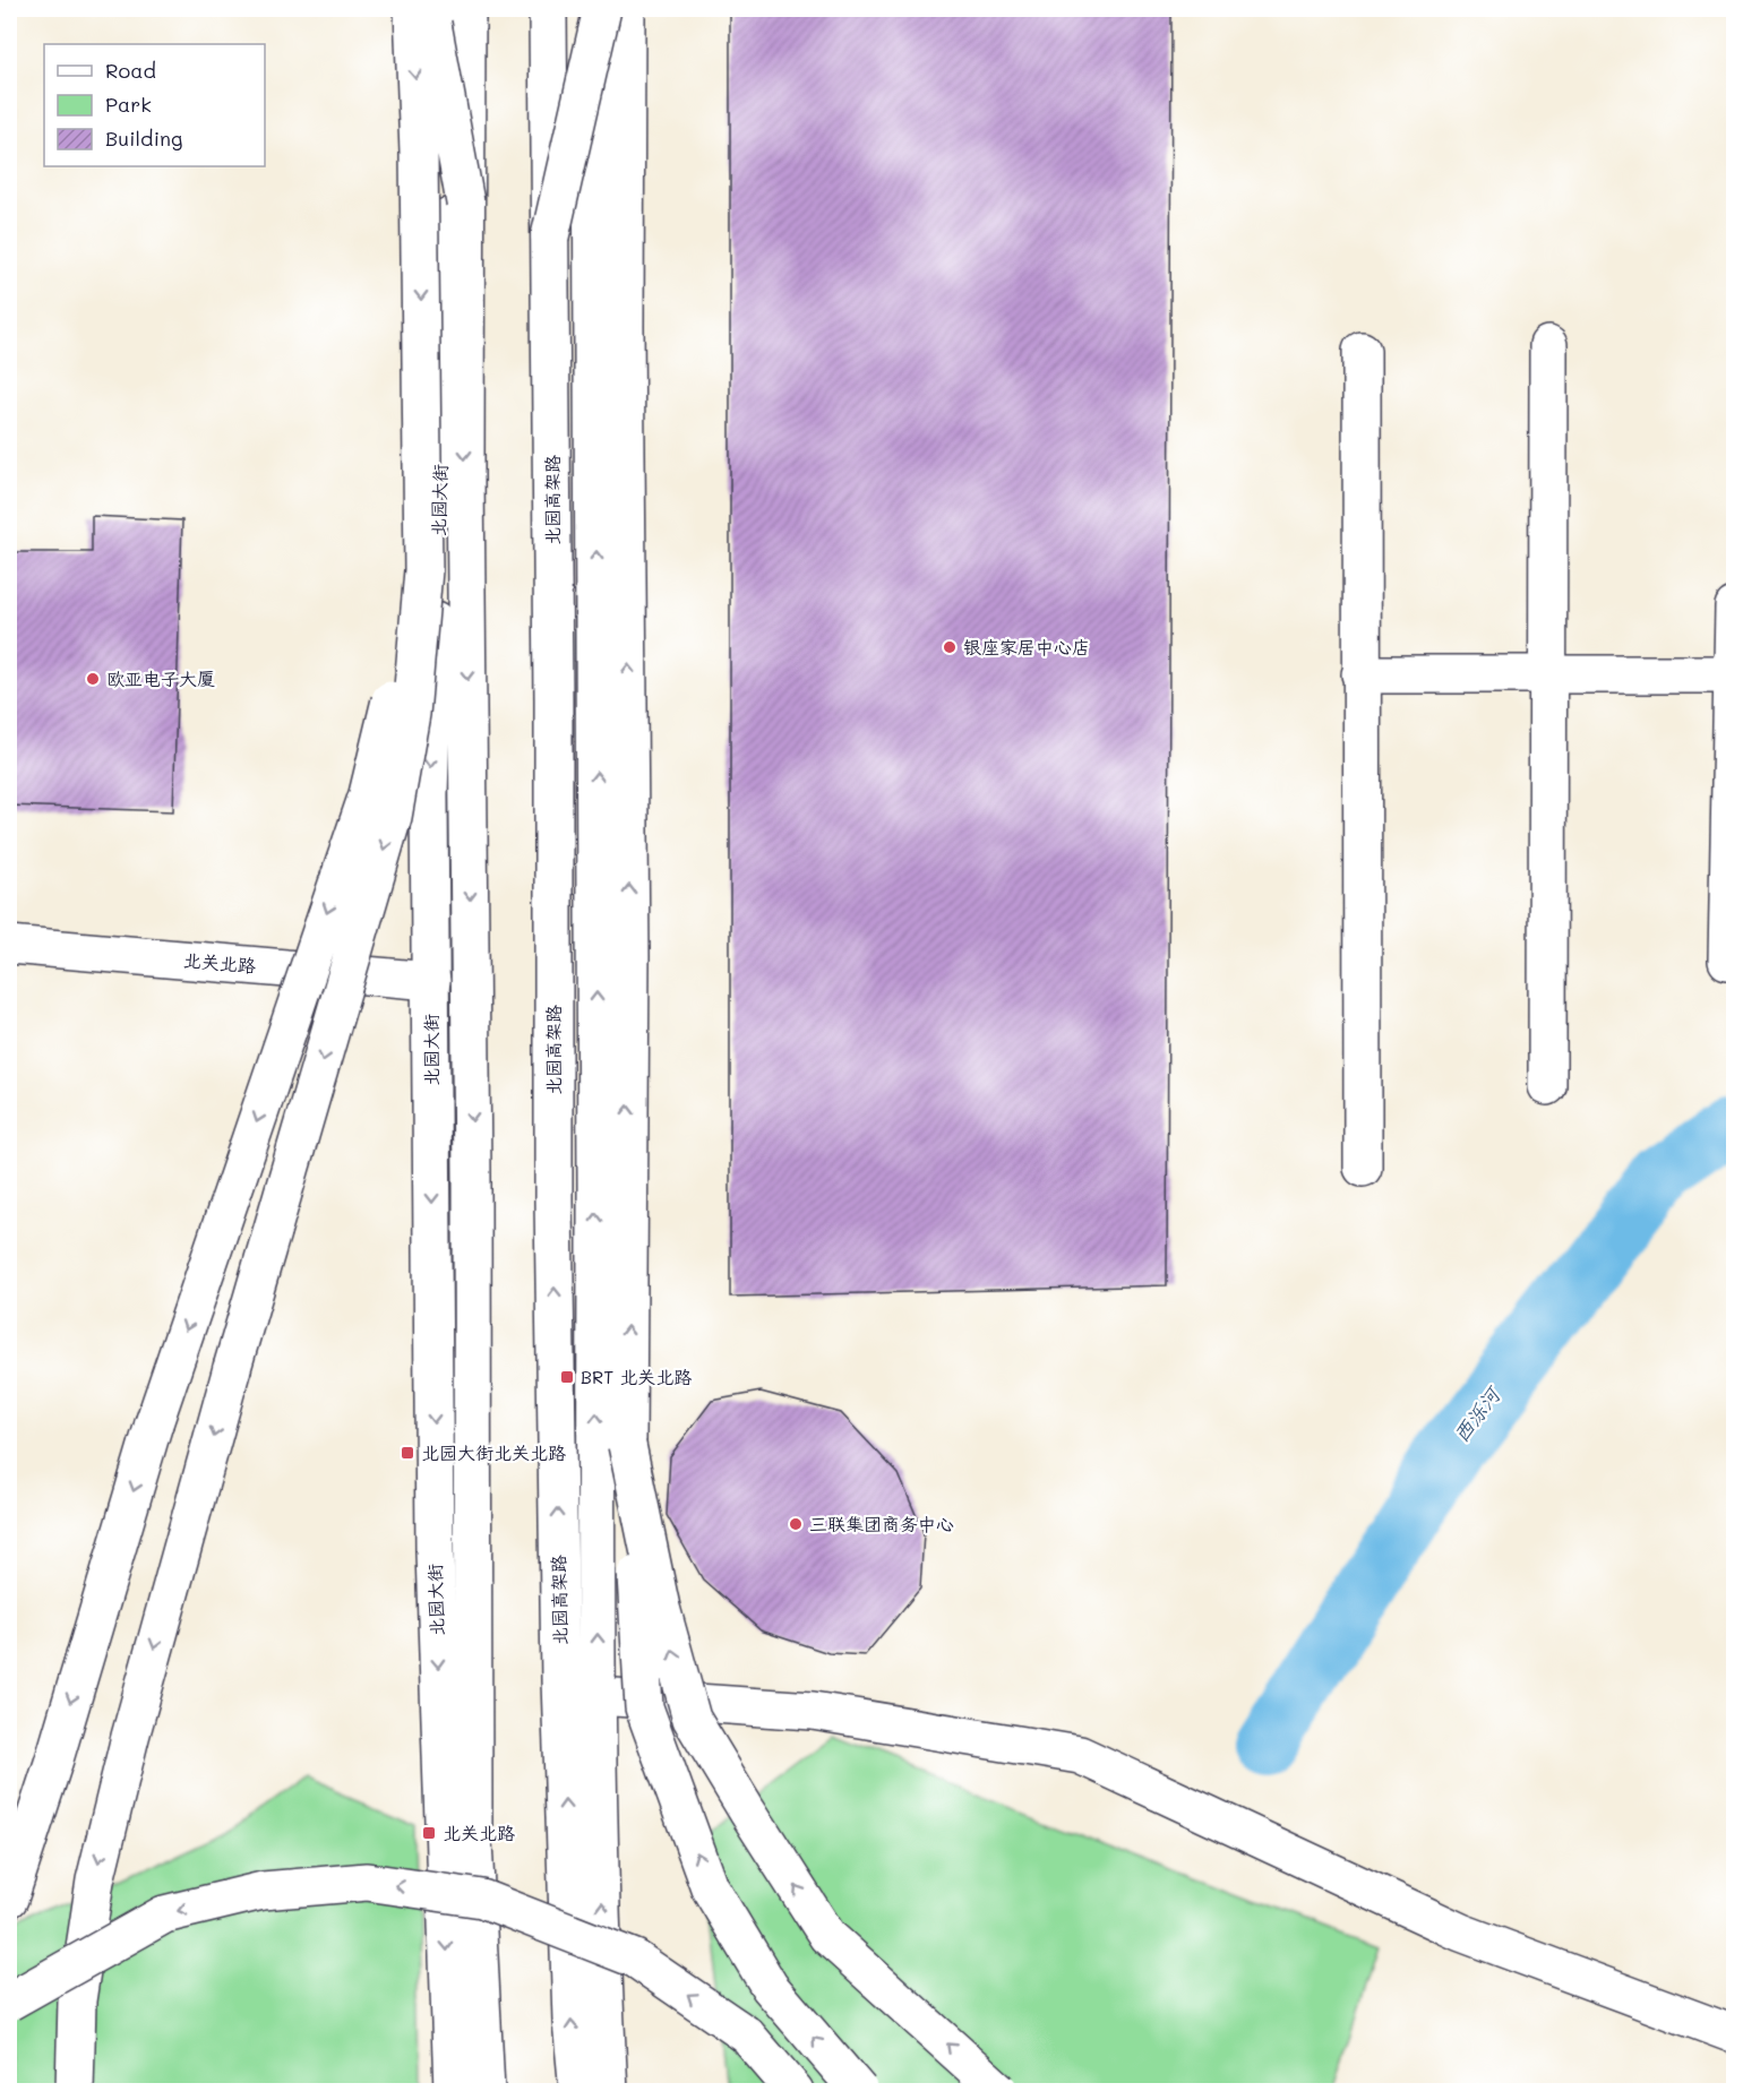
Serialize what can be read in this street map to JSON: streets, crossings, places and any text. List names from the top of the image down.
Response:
{
  "streets": {
    "main road": ["北园大街", "北园高架路", "北关北路"]
  },
  "crossings": [
    ["北园大街", "北关北路"]
  ],
  "water": ["西泺河"],
  "places": {
    "other": ["银座家居中心店", "欧亚电子大厦", "三联集团商务中心"],
    "transit": ["BRT 北关北路", "北园大街北关北路", "北关北路"]
  },
  "legend": ["Road", "Park", "Building"]
}
